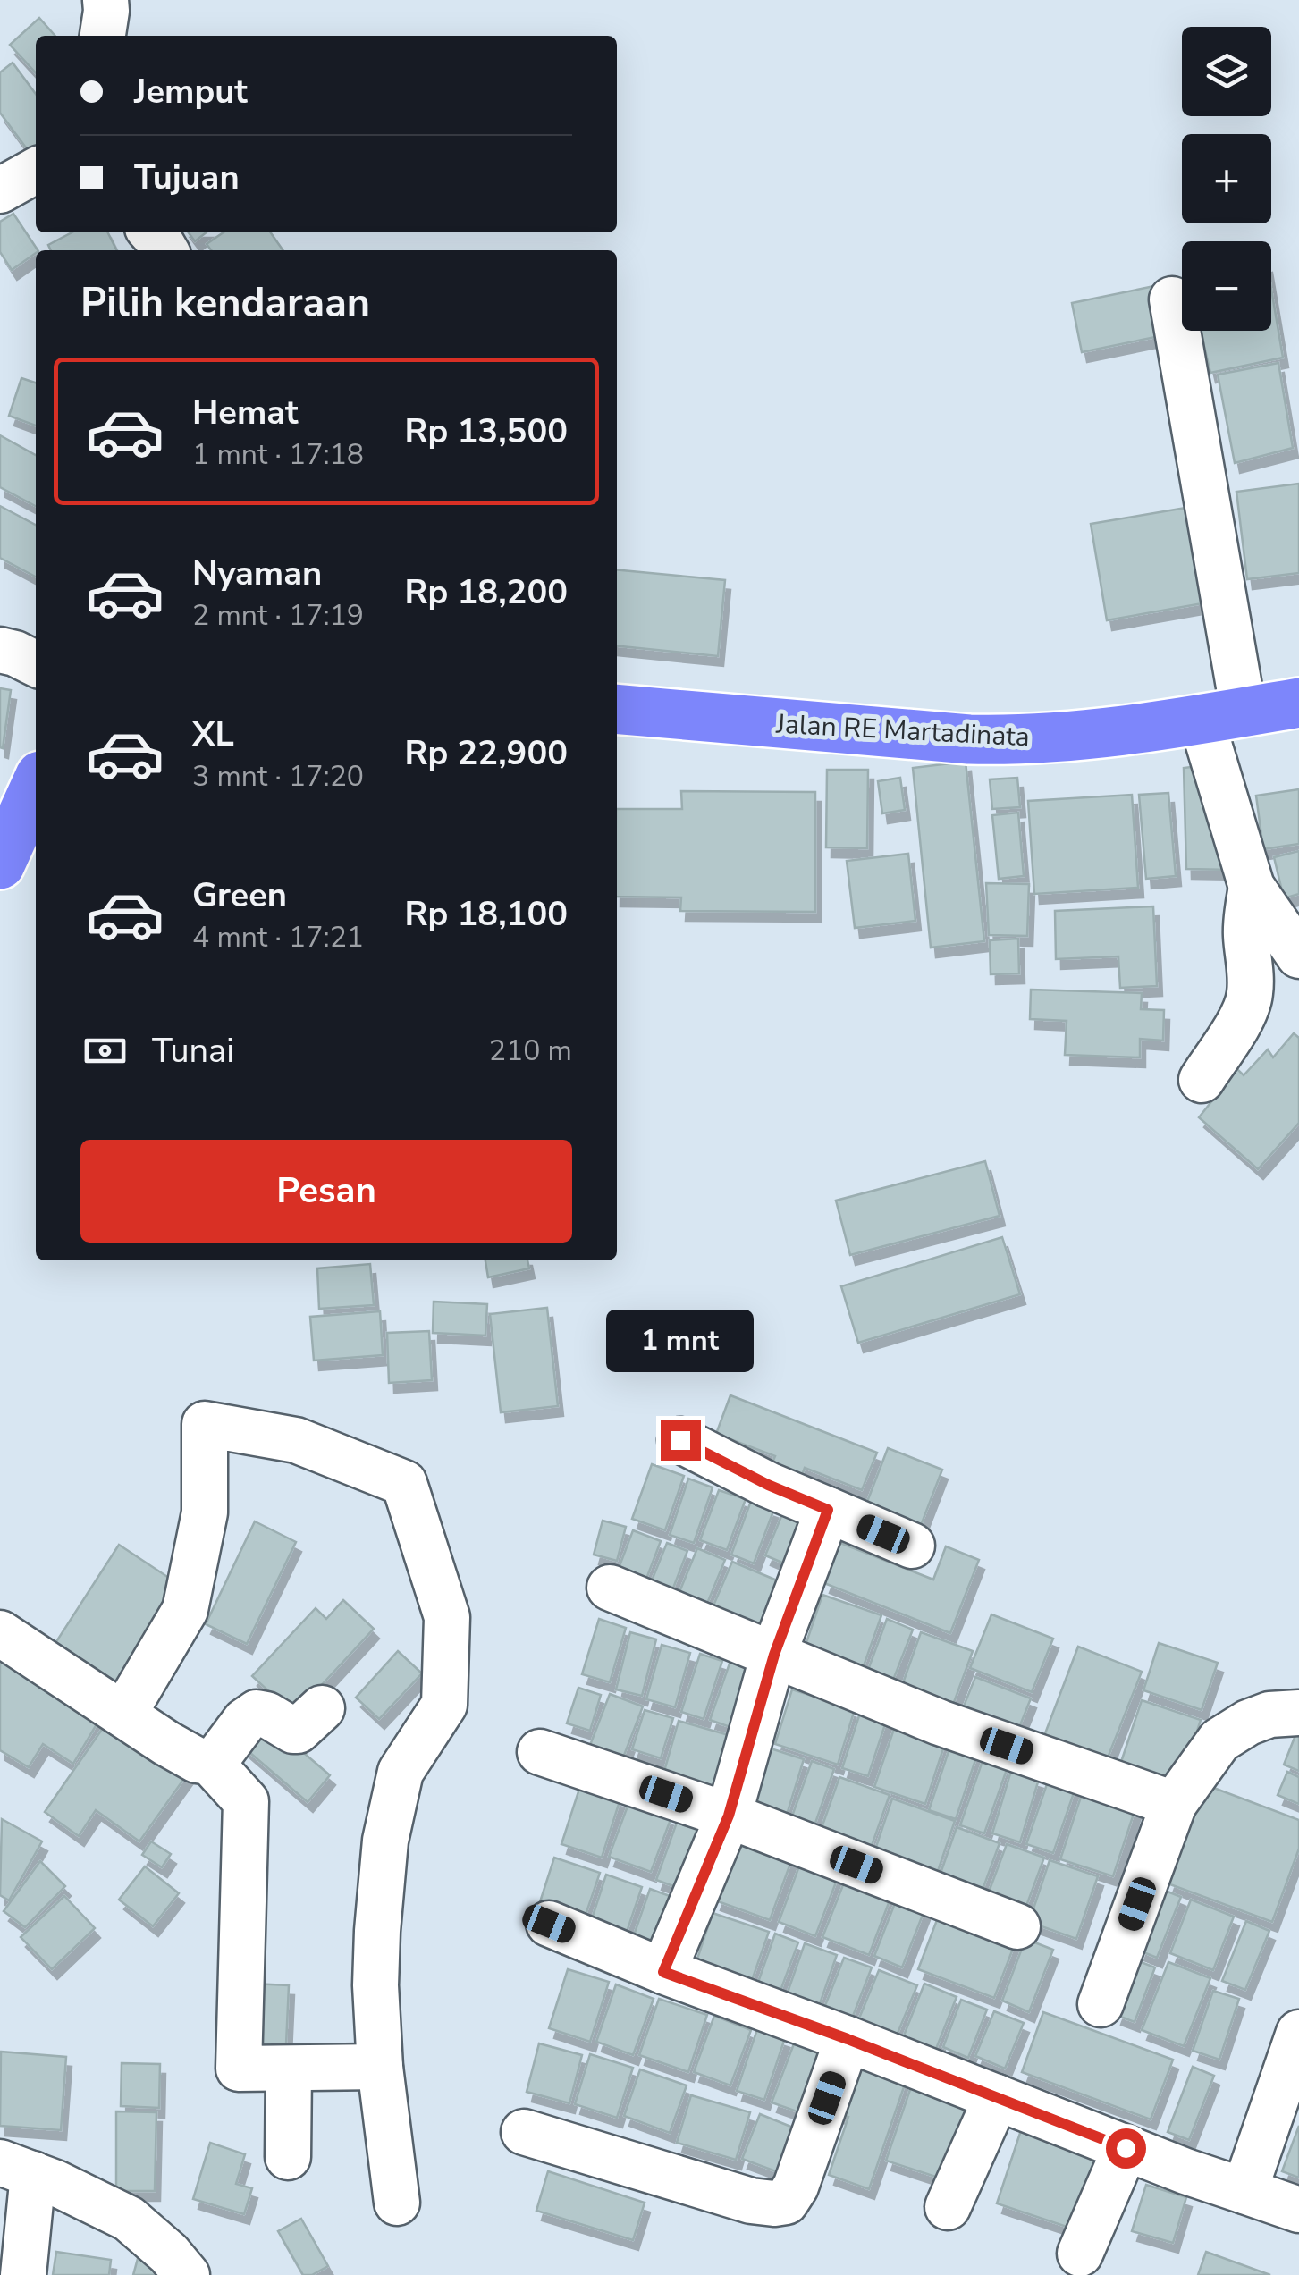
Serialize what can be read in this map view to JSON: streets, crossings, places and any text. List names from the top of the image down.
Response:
{
  "streets": {
    "highway": ["Jalan RE Martadinata"]
  },
  "page": {
    "map_buttons": ["+", "−"],
    "banner": ["Jemput", "Tujuan"],
    "heading": "Pilih kendaraan",
    "list": [
      {
        "name": "Hemat",
        "note": "1 mnt · 17:18",
        "value": "Rp 13,500"
      },
      {
        "name": "Nyaman",
        "note": "2 mnt · 17:19",
        "value": "Rp 18,200"
      },
      {
        "name": "XL",
        "note": "3 mnt · 17:20",
        "value": "Rp 22,900"
      },
      {
        "name": "Green",
        "note": "4 mnt · 17:21",
        "value": "Rp 18,100"
      }
    ],
    "pay": ["Tunai", "210 m"],
    "buttons": "Pesan",
    "bubble": "1 mnt"
  }
}
